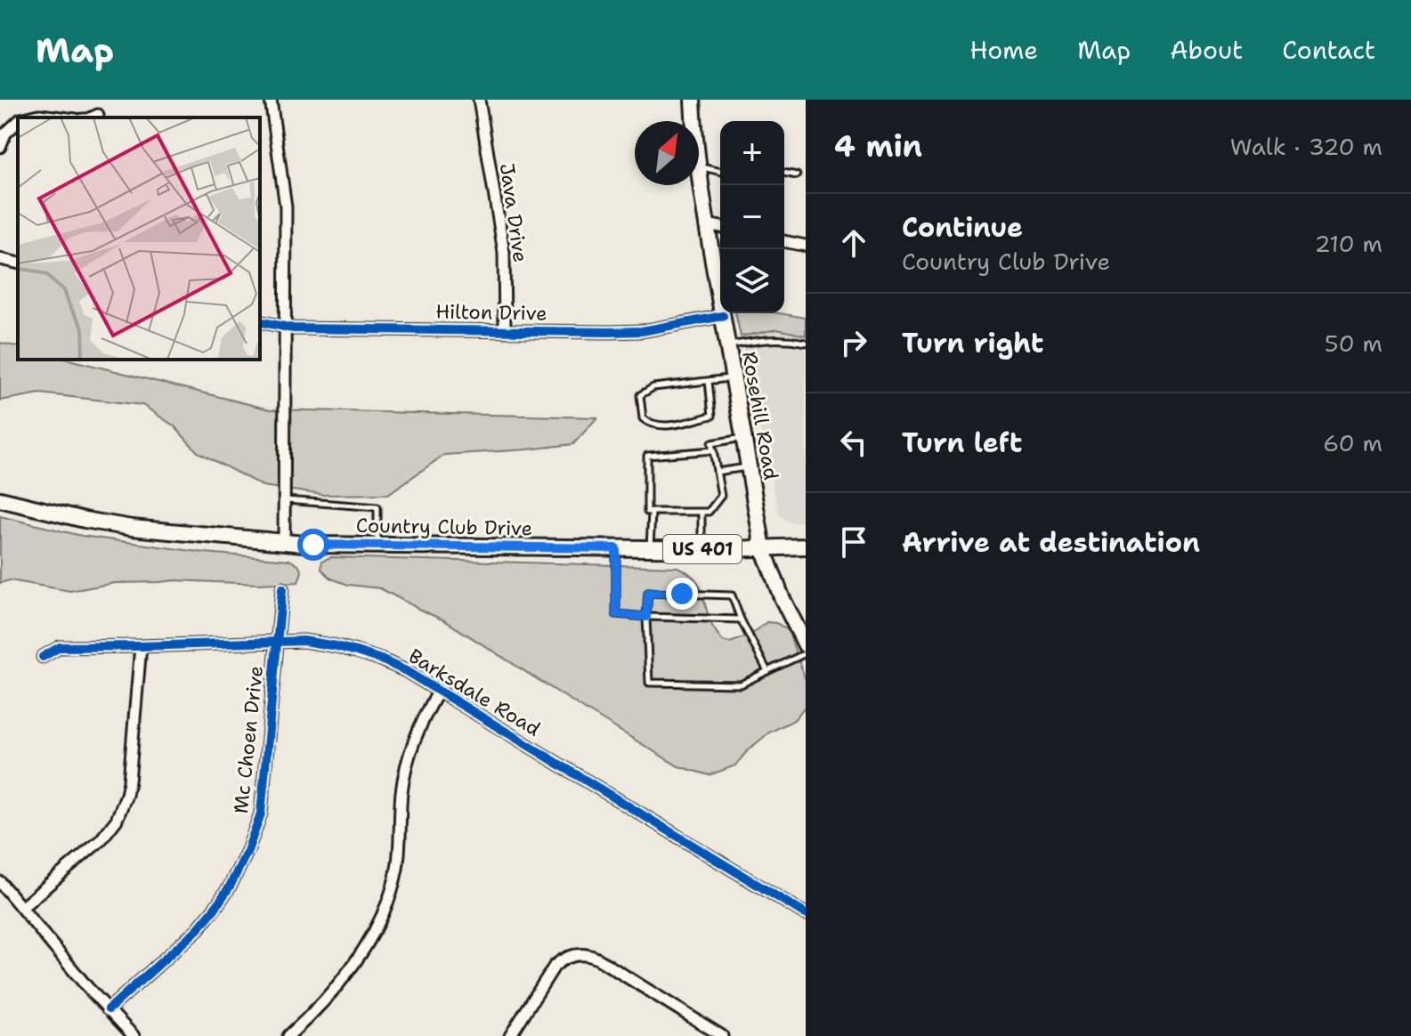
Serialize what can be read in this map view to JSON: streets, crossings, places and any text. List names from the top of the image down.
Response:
{
  "streets": {
    "main road": ["Rosehill Road", "Country Club Drive", "US 401"],
    "street": [
      "Java Drive",
      "Hilton Drive",
      "Barksdale Road",
      "Mc Choen Drive"
    ]
  },
  "crossings": [
    ["Java Drive", "Hilton Drive"],
    ["Hilton Drive", "Rosehill Road"],
    ["Rosehill Road", "Country Club Drive"],
    ["Barksdale Road", "Mc Choen Drive"]
  ],
  "north": "top right",
  "page": {
    "header": "Map",
    "nav": [
      "Home",
      "Map",
      "About",
      "Contact"
    ],
    "heading": ["4 min", "Walk · 320 m"],
    "map_buttons": ["+", "−"],
    "list": [
      ["Continue", "Country Club Drive", "210 m"],
      ["Turn right", "50 m"],
      ["Turn left", "60 m"],
      "Arrive at destination"
    ]
  }
}
